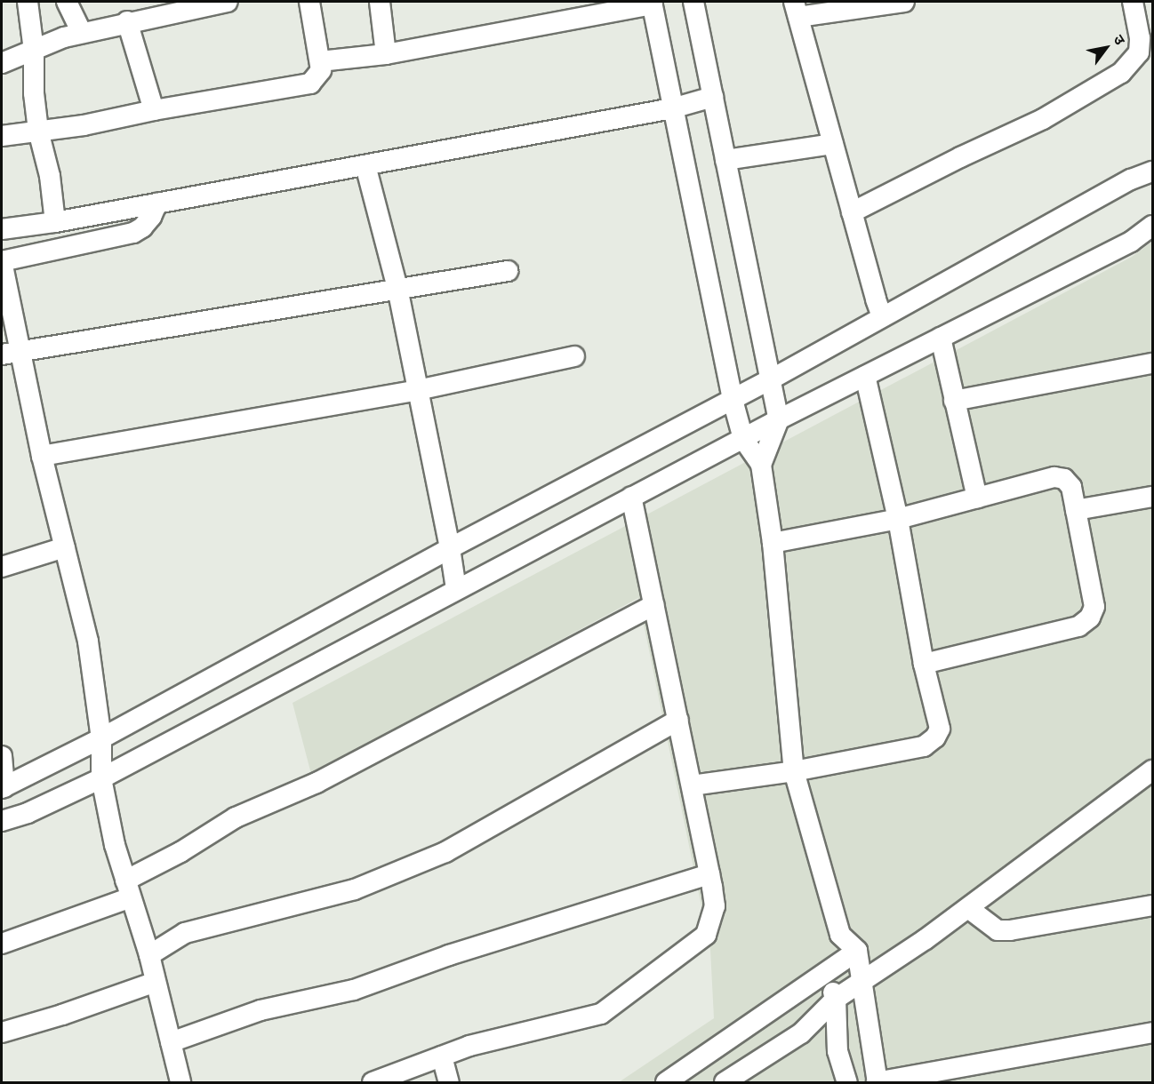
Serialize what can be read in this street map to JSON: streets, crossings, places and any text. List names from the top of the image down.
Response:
{
  "north": "top right"
}
